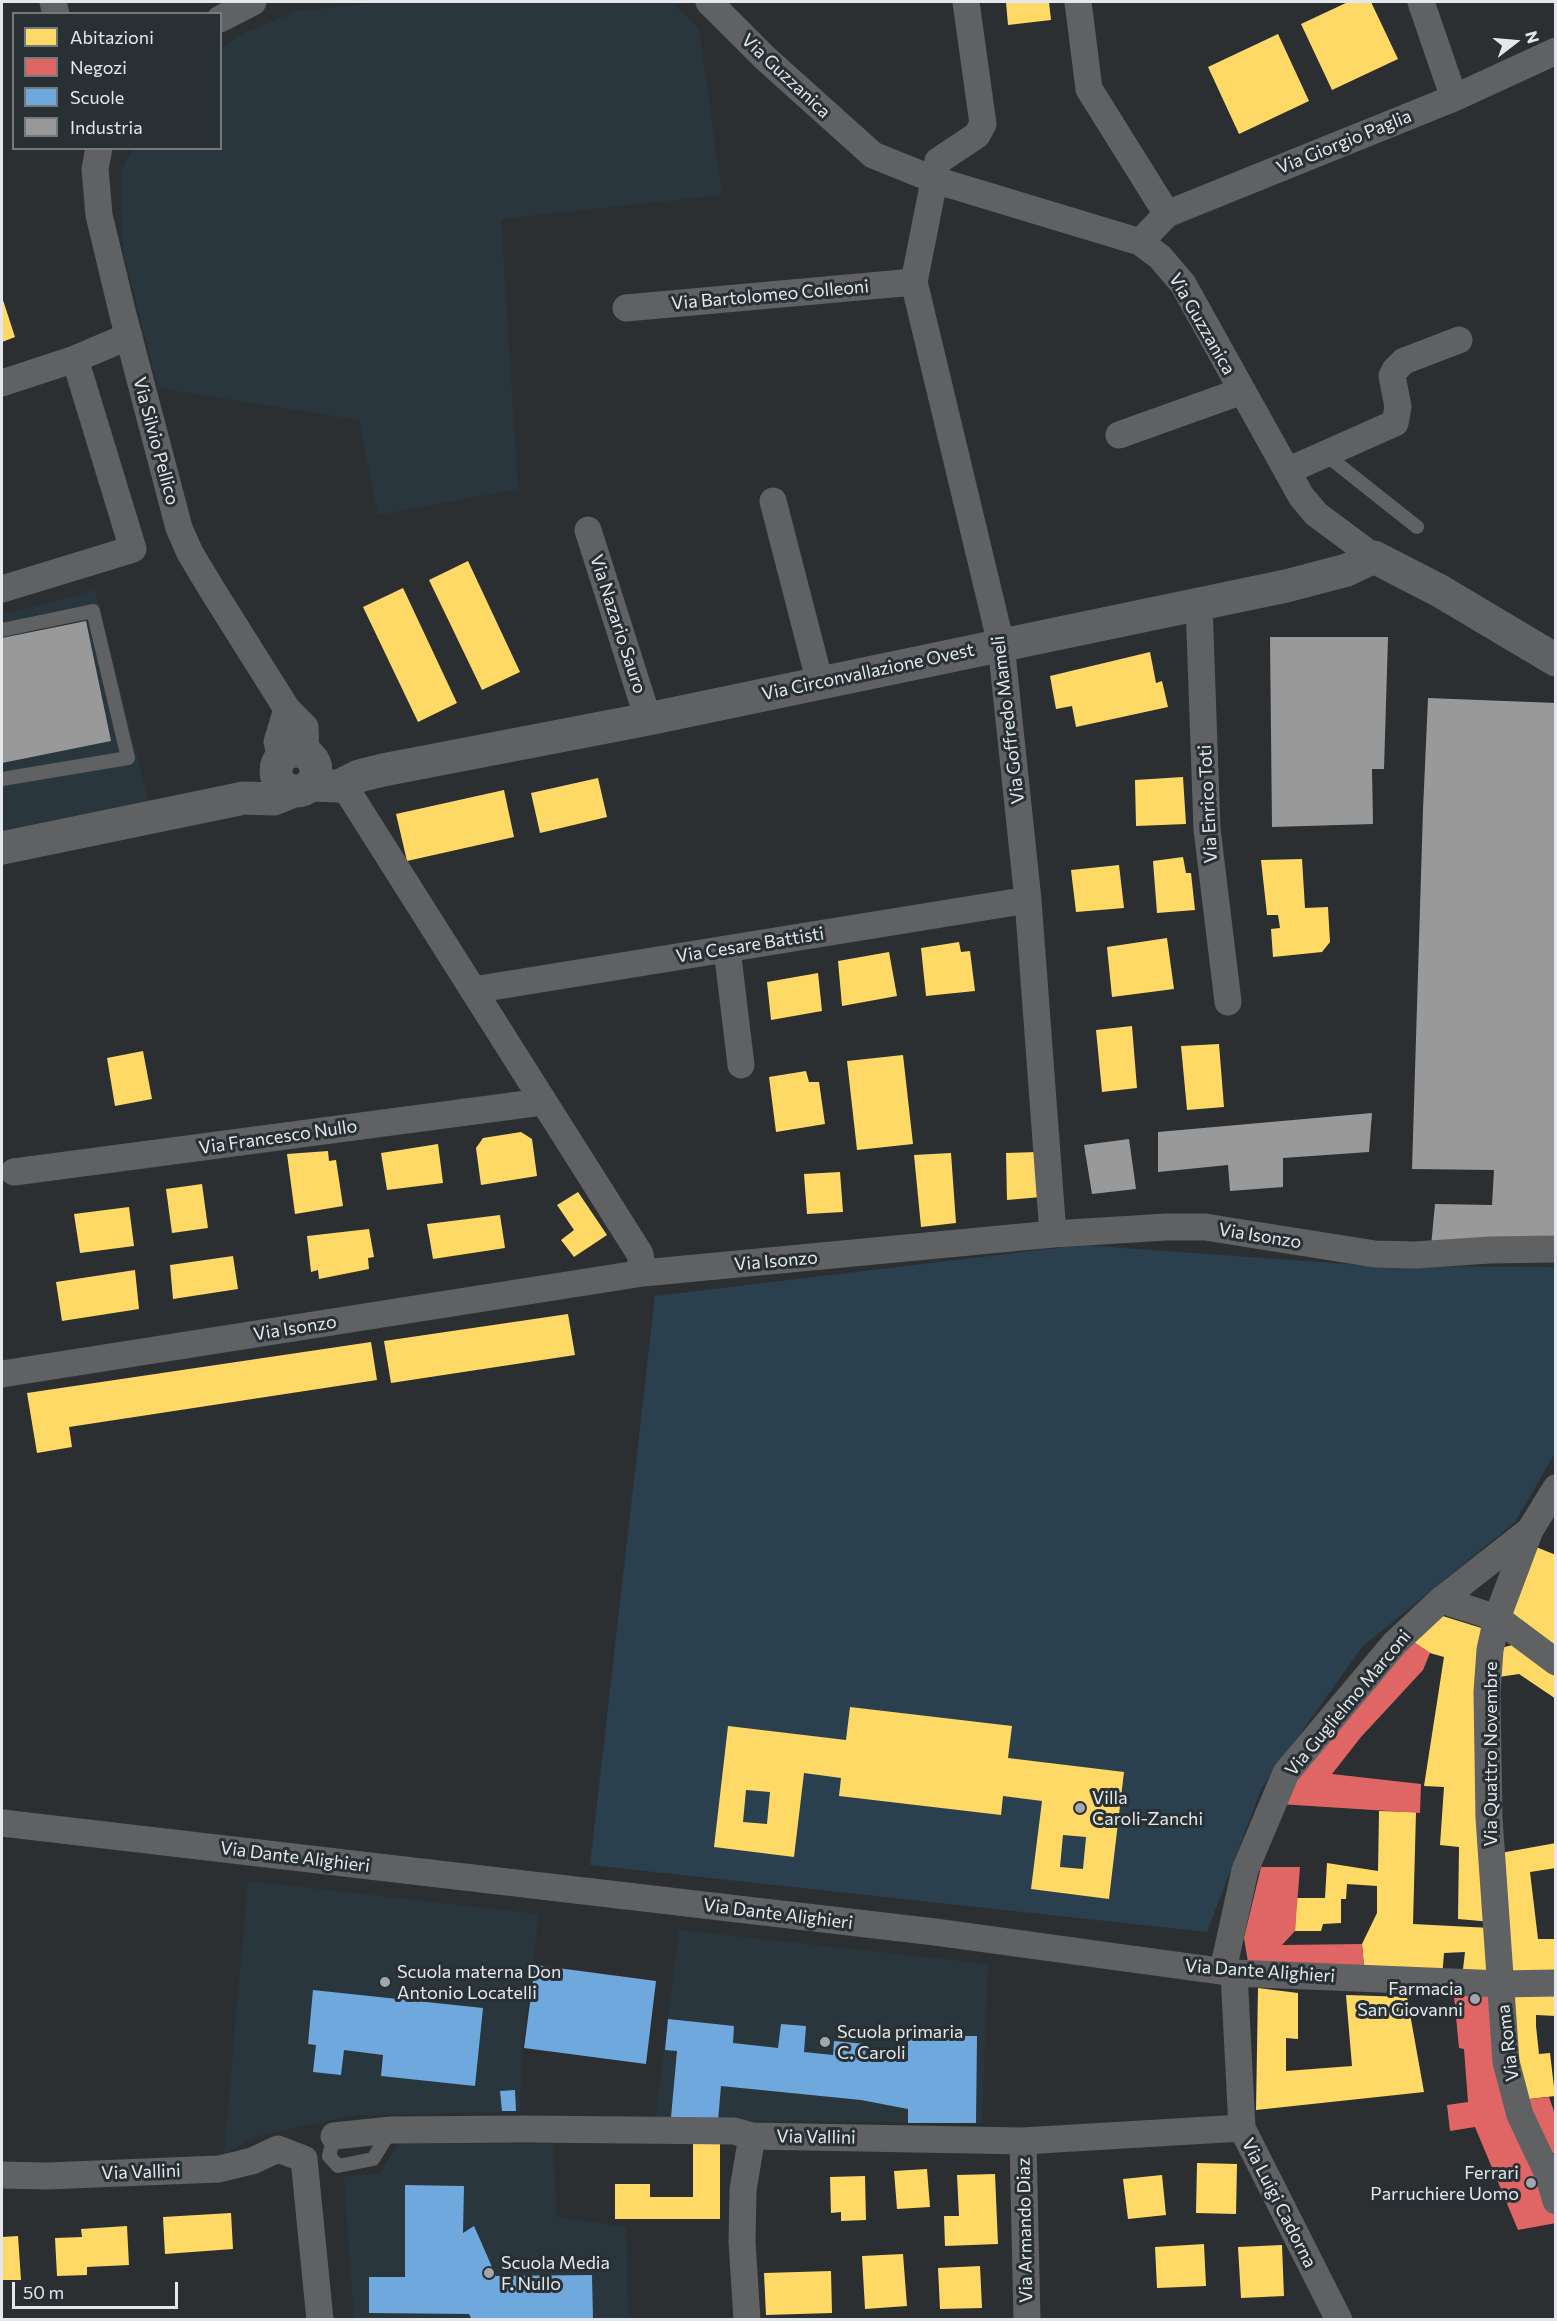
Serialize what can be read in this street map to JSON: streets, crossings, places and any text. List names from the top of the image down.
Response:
{
  "streets": {
    "street": [
      "Via Guzzanica",
      "Via Giorgio Paglia",
      "Via Bartolomeo Colleoni",
      "Via Silvio Pellico",
      "Via Nazario Sauro",
      "Via Circonvallazione Ovest",
      "Via Goffredo Mameli",
      "Via Enrico Toti",
      "Via Cesare Battisti",
      "Via Francesco Nullo",
      "Via Isonzo",
      "Via Guglielmo Marconi",
      "Via Quattro Novembre",
      "Via Dante Alighieri",
      "Via Roma",
      "Via Vallini",
      "Via Luigi Cadorna",
      "Via Armando Diaz"
    ]
  },
  "crossings": [
    ["Via Guzzanica", "Via Giorgio Paglia"],
    ["Via Guzzanica", "Via Circonvallazione Ovest"],
    ["Via Guzzanica", "Via Goffredo Mameli"],
    ["Via Bartolomeo Colleoni", "Via Goffredo Mameli"],
    ["Via Silvio Pellico", "Via Circonvallazione Ovest"],
    ["Via Nazario Sauro", "Via Circonvallazione Ovest"],
    ["Via Circonvallazione Ovest", "Via Goffredo Mameli"],
    ["Via Circonvallazione Ovest", "Via Enrico Toti"],
    ["Via Goffredo Mameli", "Via Cesare Battisti"],
    ["Via Goffredo Mameli", "Via Isonzo"],
    ["Via Guglielmo Marconi", "Via Quattro Novembre"],
    ["Via Guglielmo Marconi", "Via Dante Alighieri"],
    ["Via Guglielmo Marconi", "Via Luigi Cadorna"],
    ["Via Quattro Novembre", "Via Dante Alighieri"],
    ["Via Quattro Novembre", "Via Roma"],
    ["Via Dante Alighieri", "Via Roma"],
    ["Via Dante Alighieri", "Via Luigi Cadorna"],
    ["Via Vallini", "Via Luigi Cadorna"],
    ["Via Vallini", "Via Armando Diaz"]
  ],
  "places": [
    "Villa Caroli-Zanchi",
    "Scuola materna Don Antonio Locatelli",
    "Farmacia San Giovanni",
    "Scuola primaria C. Caroli",
    "Ferrari Parruchiere Uomo",
    "Scuola Media F. Nullo"
  ],
  "legend": [
    "Abitazioni",
    "Negozi",
    "Scuole",
    "Industria"
  ],
  "scale_bar": "50 m",
  "north": "right"
}
